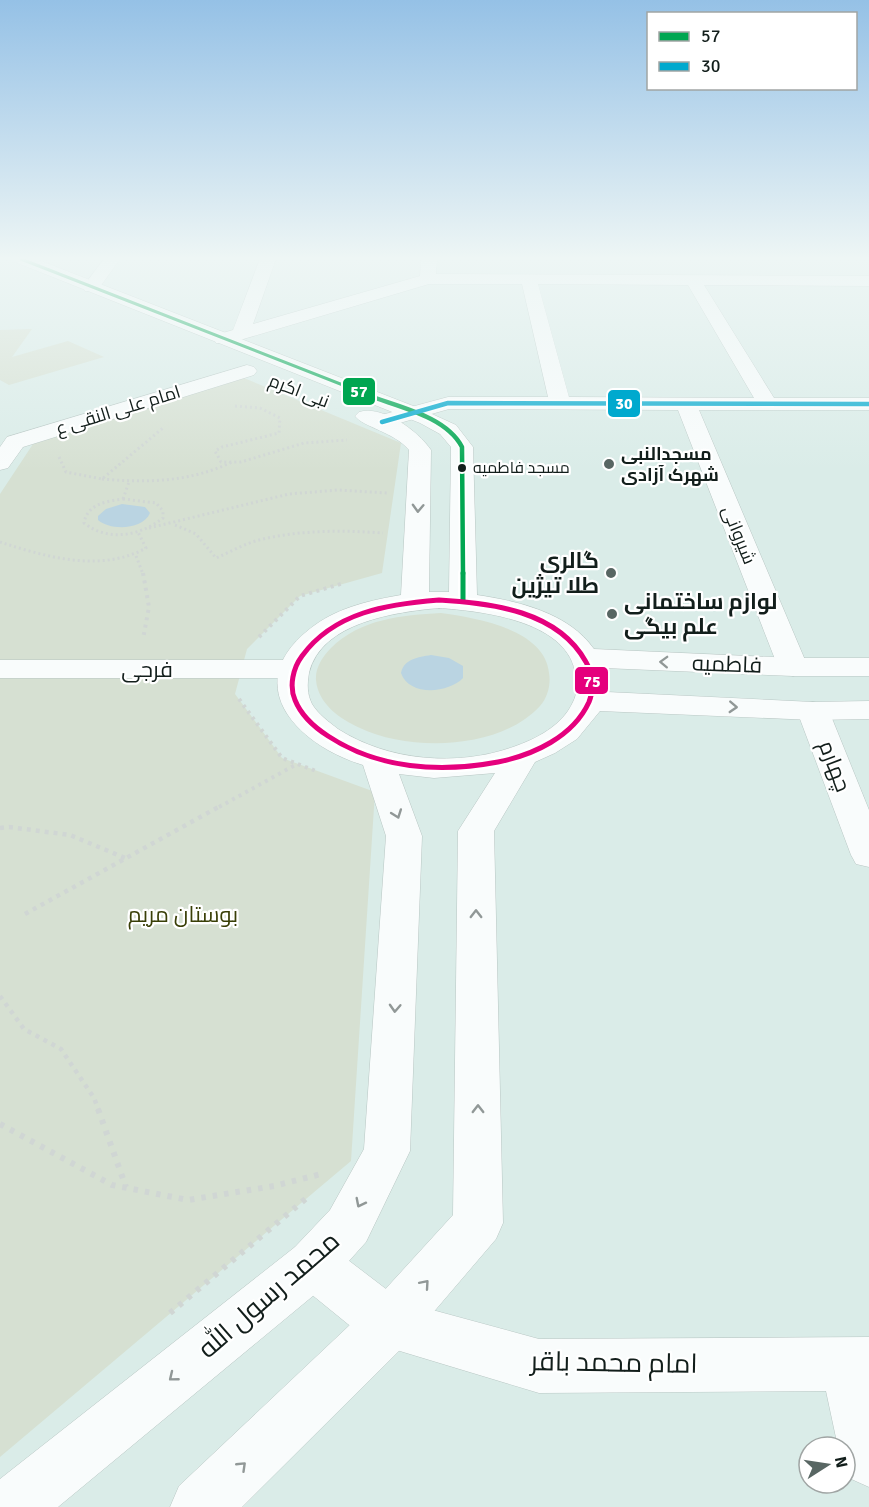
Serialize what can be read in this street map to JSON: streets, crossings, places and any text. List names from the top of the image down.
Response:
{
  "streets": {
    "street": [
      "نبی اکرم",
      "امام علی النقی ع",
      "شیروانی",
      "فاطمیه",
      "فرجی",
      "چهارم",
      "محمد رسول الله",
      "امام محمد باقر"
    ]
  },
  "crossings": [
    ["نبی اکرم", "امام علی النقی ع"],
    ["شیروانی", "فاطمیه"],
    ["فاطمیه", "چهارم"],
    ["محمد رسول الله", "امام محمد باقر"]
  ],
  "parks": ["بوستان مریم"],
  "places": [
    "مسجدالنبی شهرک آزادی",
    "مسجد فاطمیه",
    "گالری طلا تیژین",
    "لوازم ساختمانی علم بیگی"
  ],
  "lines": ["transit line 57", "transit line 30", "transit line 75"],
  "legend": ["57", "30"],
  "north": "right"
}
